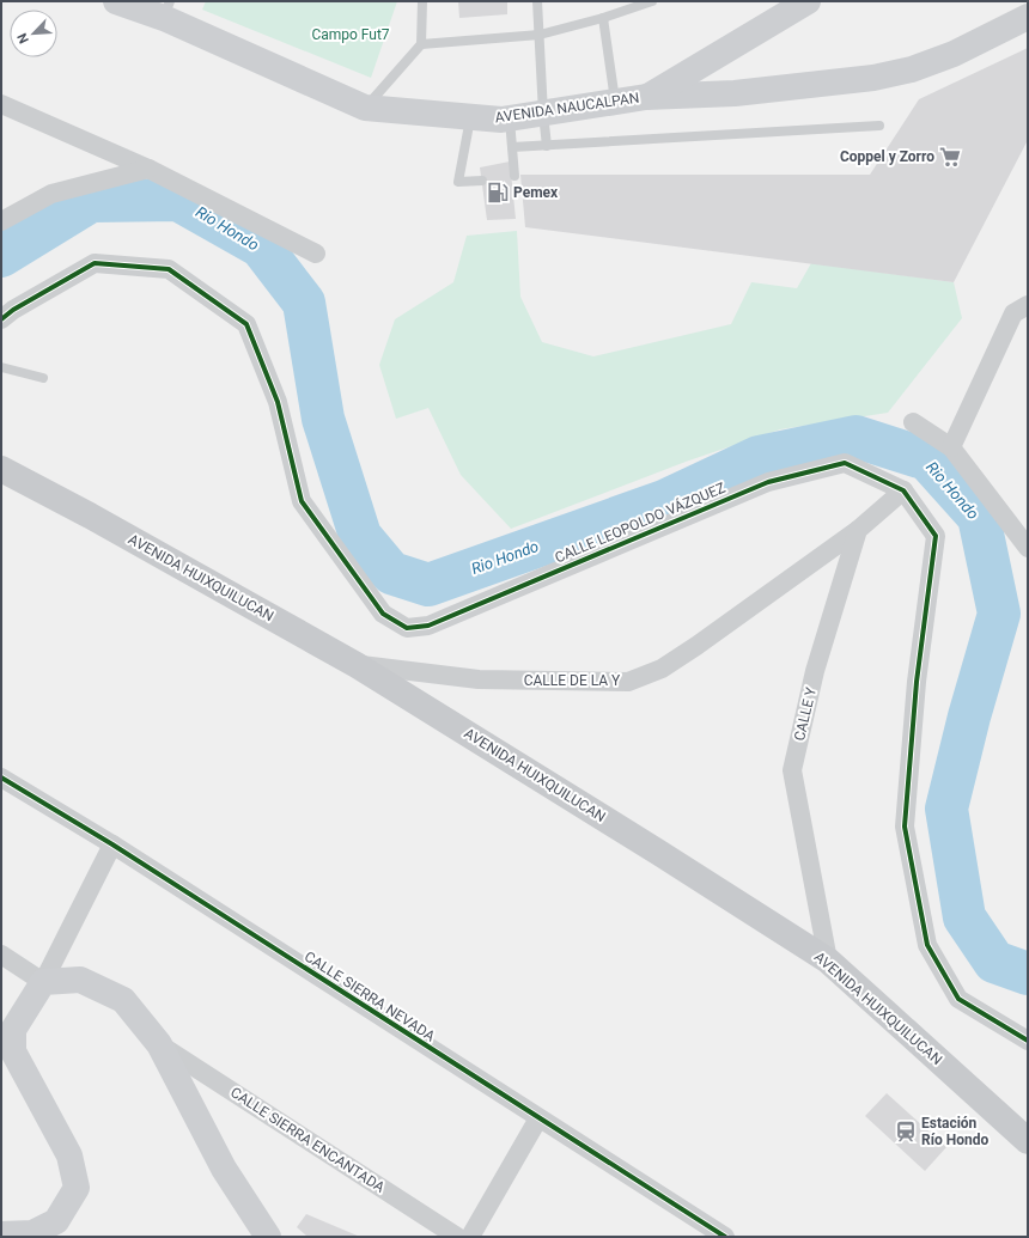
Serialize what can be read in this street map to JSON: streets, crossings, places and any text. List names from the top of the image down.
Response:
{
  "streets": {
    "main road": ["AVENIDA NAUCALPAN", "AVENIDA HUIXQUILUCAN"],
    "street": [
      "CALLE LEOPOLDO VÁZQUEZ",
      "CALLE DE LA Y",
      "CALLE Y",
      "CALLE SIERRA NEVADA",
      "CALLE SIERRA ENCANTADA"
    ]
  },
  "crossings": [
    ["AVENIDA HUIXQUILUCAN", "CALLE DE LA Y"],
    ["AVENIDA HUIXQUILUCAN", "CALLE Y"],
    ["CALLE DE LA Y", "CALLE Y"]
  ],
  "water": ["Rio Hondo"],
  "parks": ["Campo Fut7"],
  "places": {
    "supermarket": ["Coppel y Zorro"],
    "fuel station": ["Pemex"],
    "station": ["Estación Río Hondo"]
  },
  "north": "bottom left"
}
